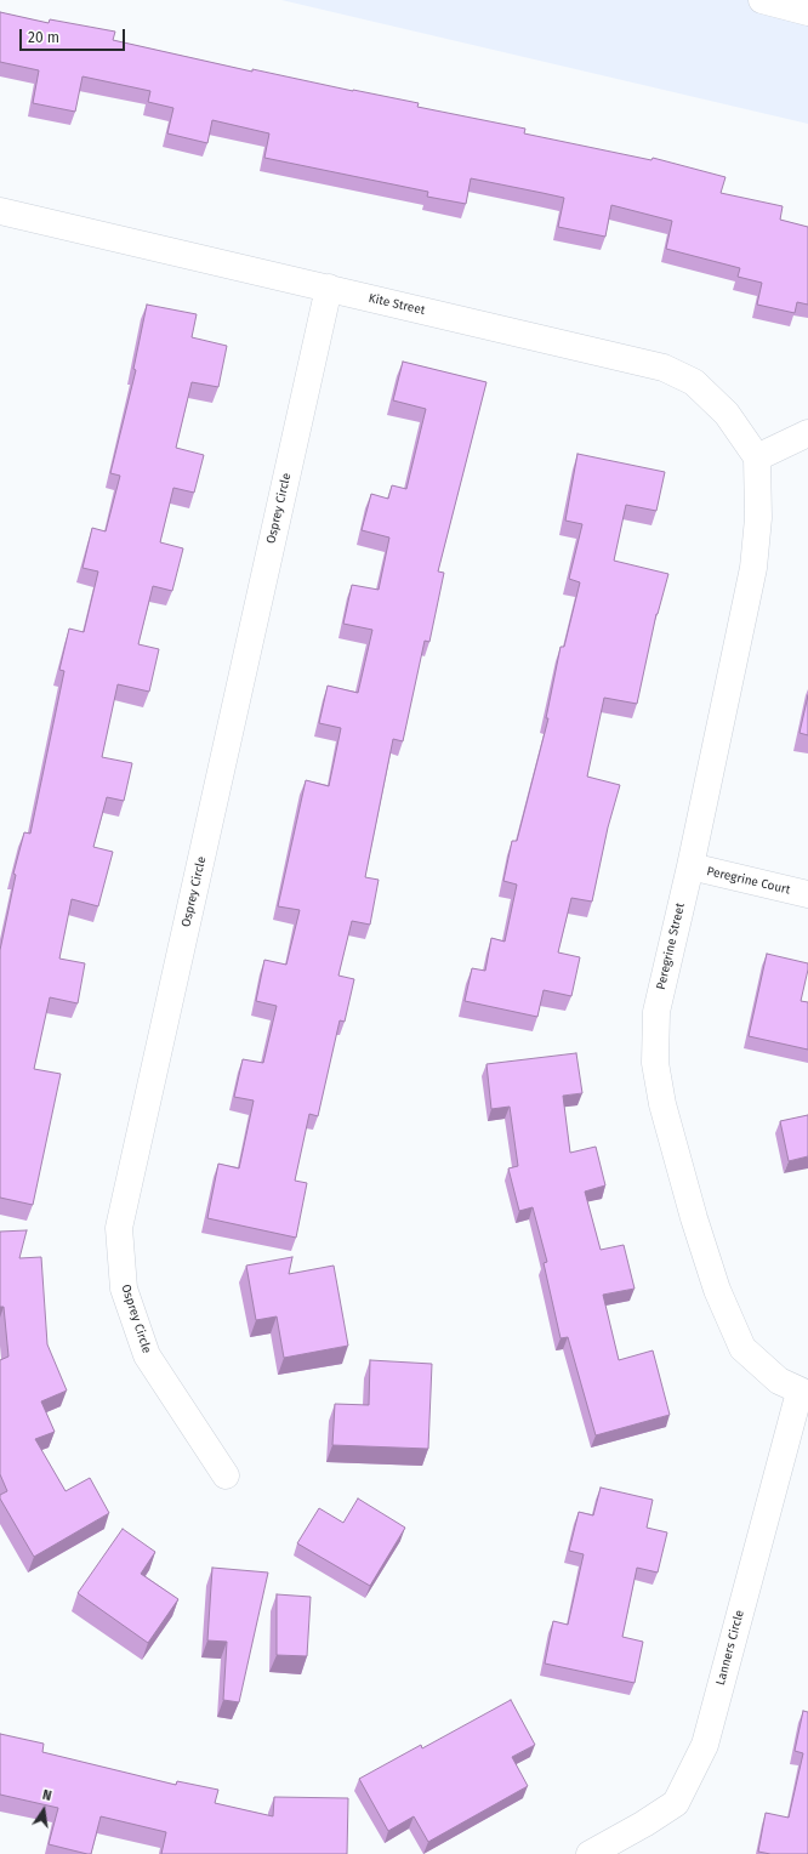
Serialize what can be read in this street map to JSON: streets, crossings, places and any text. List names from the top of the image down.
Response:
{
  "streets": {
    "street": [
      "Kite Street",
      "Osprey Circle",
      "Peregrine Court",
      "Peregrine Street",
      "Lanners Circle"
    ]
  },
  "crossings": [
    ["Kite Street", "Osprey Circle"],
    ["Kite Street", "Peregrine Street"],
    ["Peregrine Court", "Peregrine Street"],
    ["Peregrine Street", "Lanners Circle"]
  ],
  "scale_bar": "20 m",
  "north": "top"
}
